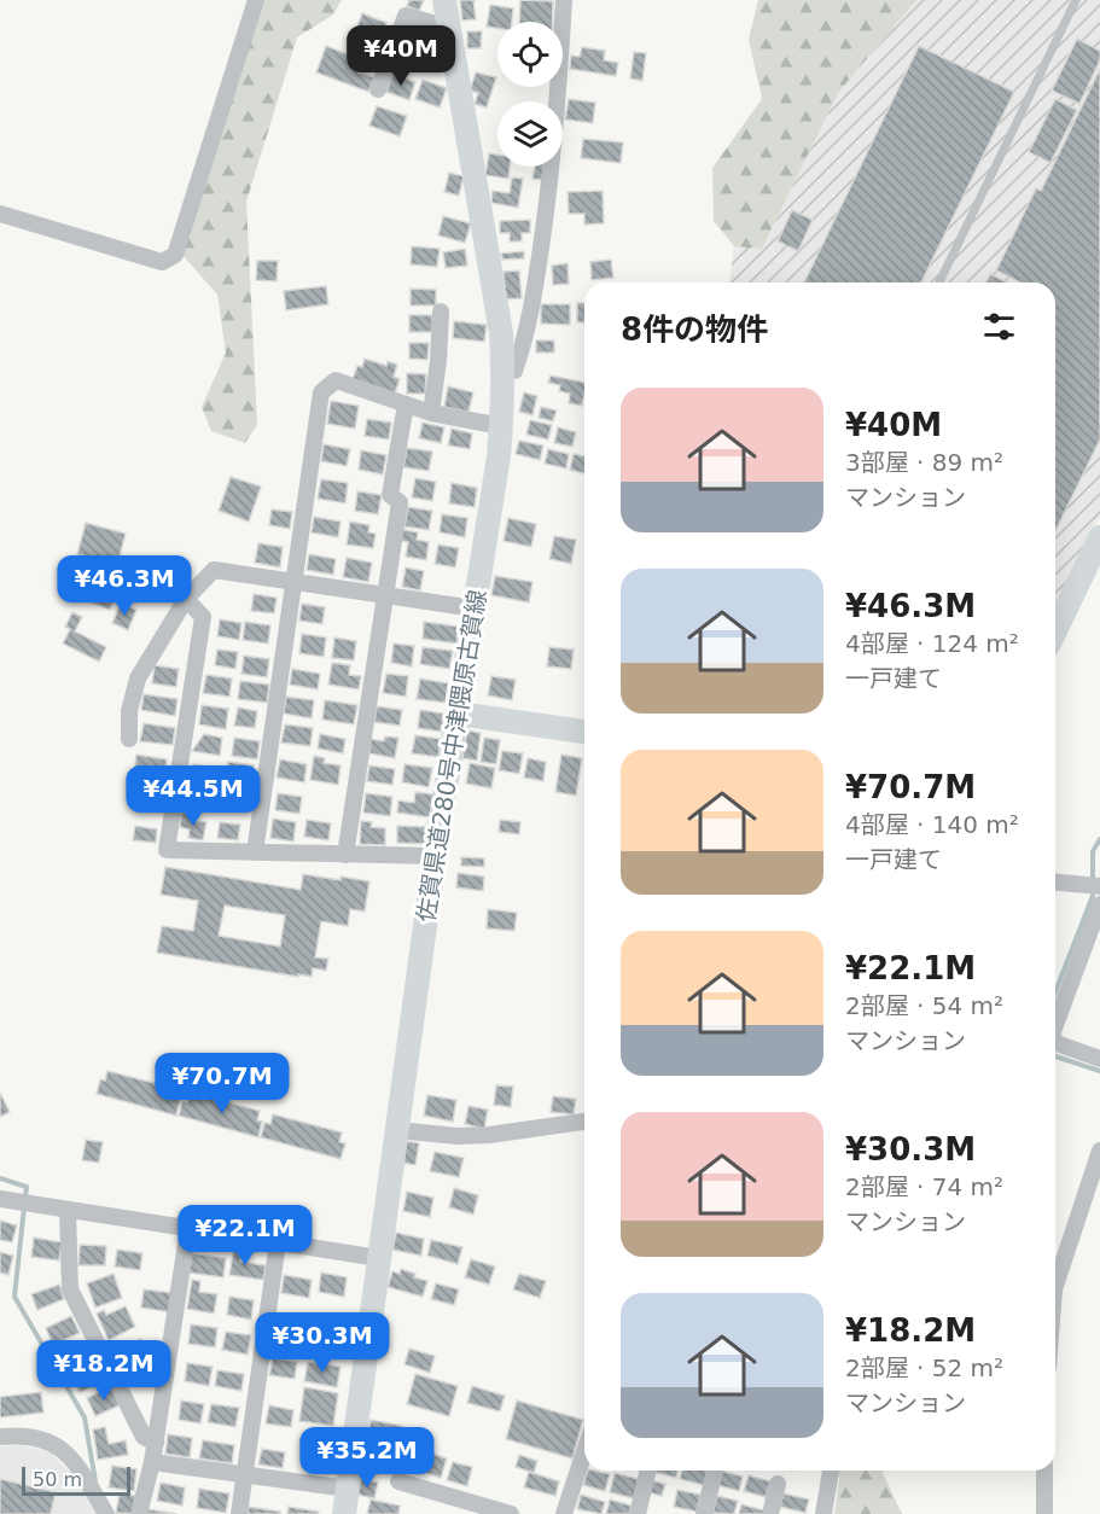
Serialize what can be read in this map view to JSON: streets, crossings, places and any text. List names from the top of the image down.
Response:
{
  "streets": {
    "main road": ["佐賀県道280号中津隈原古賀線"]
  },
  "scale_bar": "50 m",
  "page": {
    "price": [
      "¥40M",
      "¥46.3M",
      "¥44.5M",
      "¥70.7M",
      "¥22.1M",
      "¥30.3M",
      "¥18.2M",
      "¥35.2M"
    ],
    "heading": "8件の物件",
    "list": [
      {
        "name": "¥40M",
        "note": "3部屋 · 89 m² · マンション"
      },
      {
        "name": "¥46.3M",
        "note": "4部屋 · 124 m² · 一戸建て"
      },
      {
        "name": "¥70.7M",
        "note": "4部屋 · 140 m² · 一戸建て"
      },
      {
        "name": "¥22.1M",
        "note": "2部屋 · 54 m² · マンション"
      },
      {
        "name": "¥30.3M",
        "note": "2部屋 · 74 m² · マンション"
      },
      {
        "name": "¥18.2M",
        "note": "2部屋 · 52 m² · マンション"
      }
    ],
    "scale": "50 m"
  }
}
